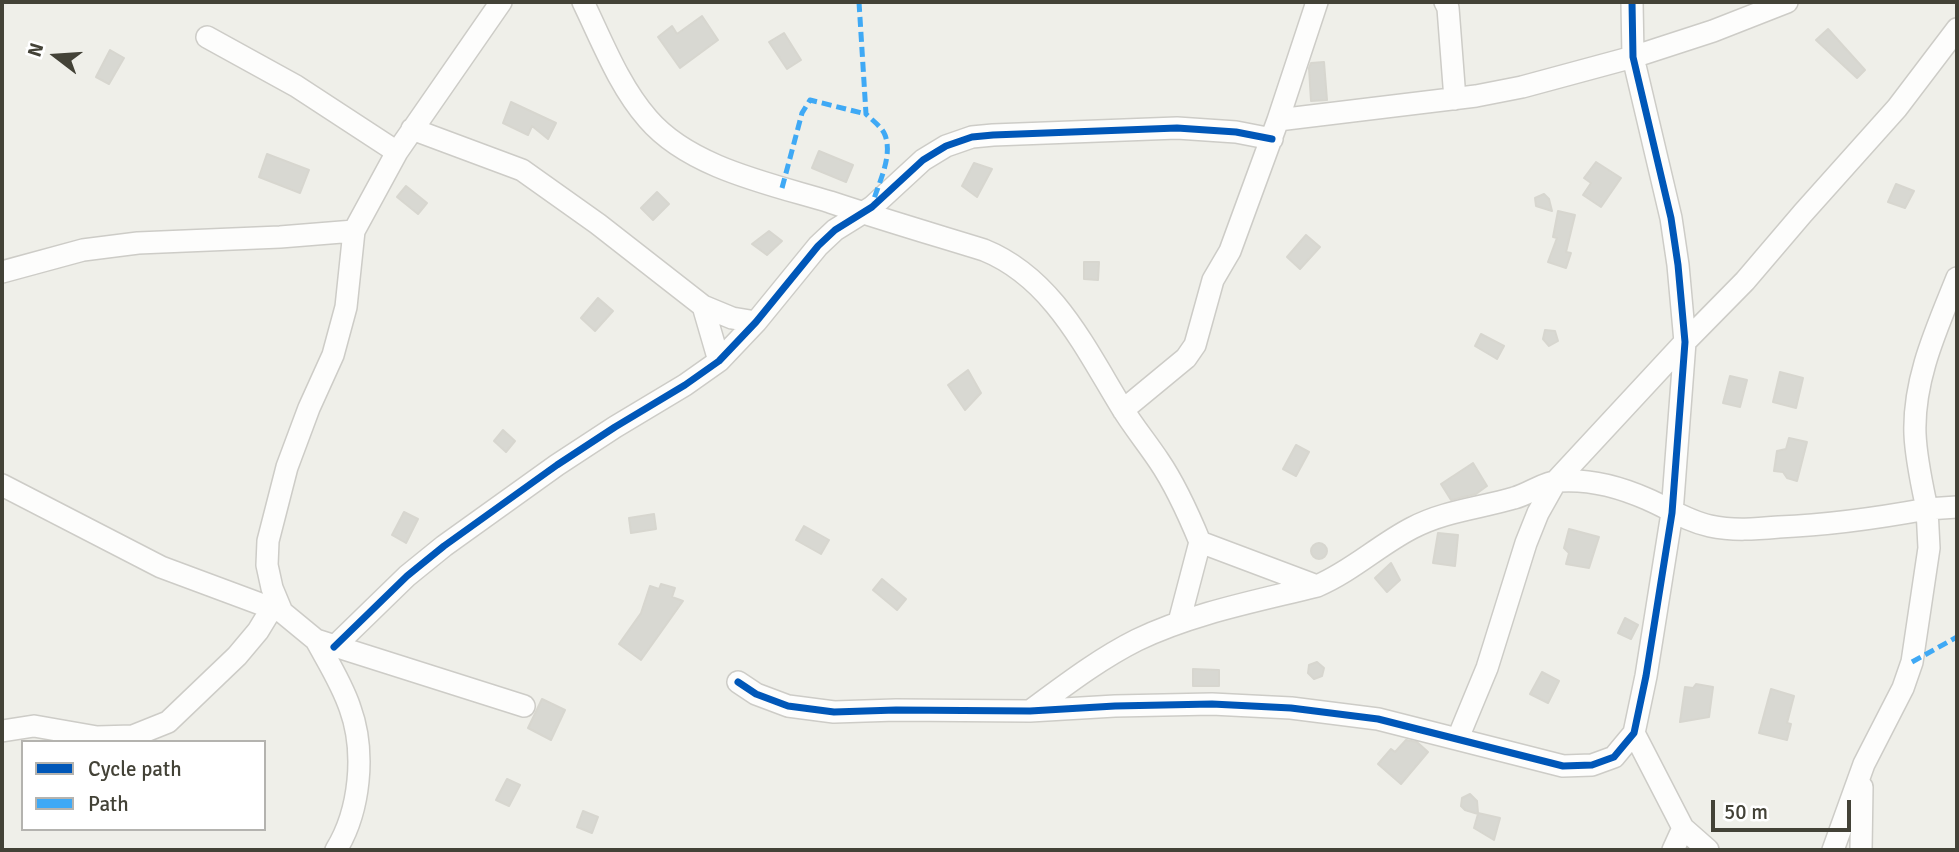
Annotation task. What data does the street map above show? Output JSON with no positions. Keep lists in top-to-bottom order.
{
  "legend": ["Cycle path", "Path"],
  "scale_bar": "50 m",
  "north": "left"
}
